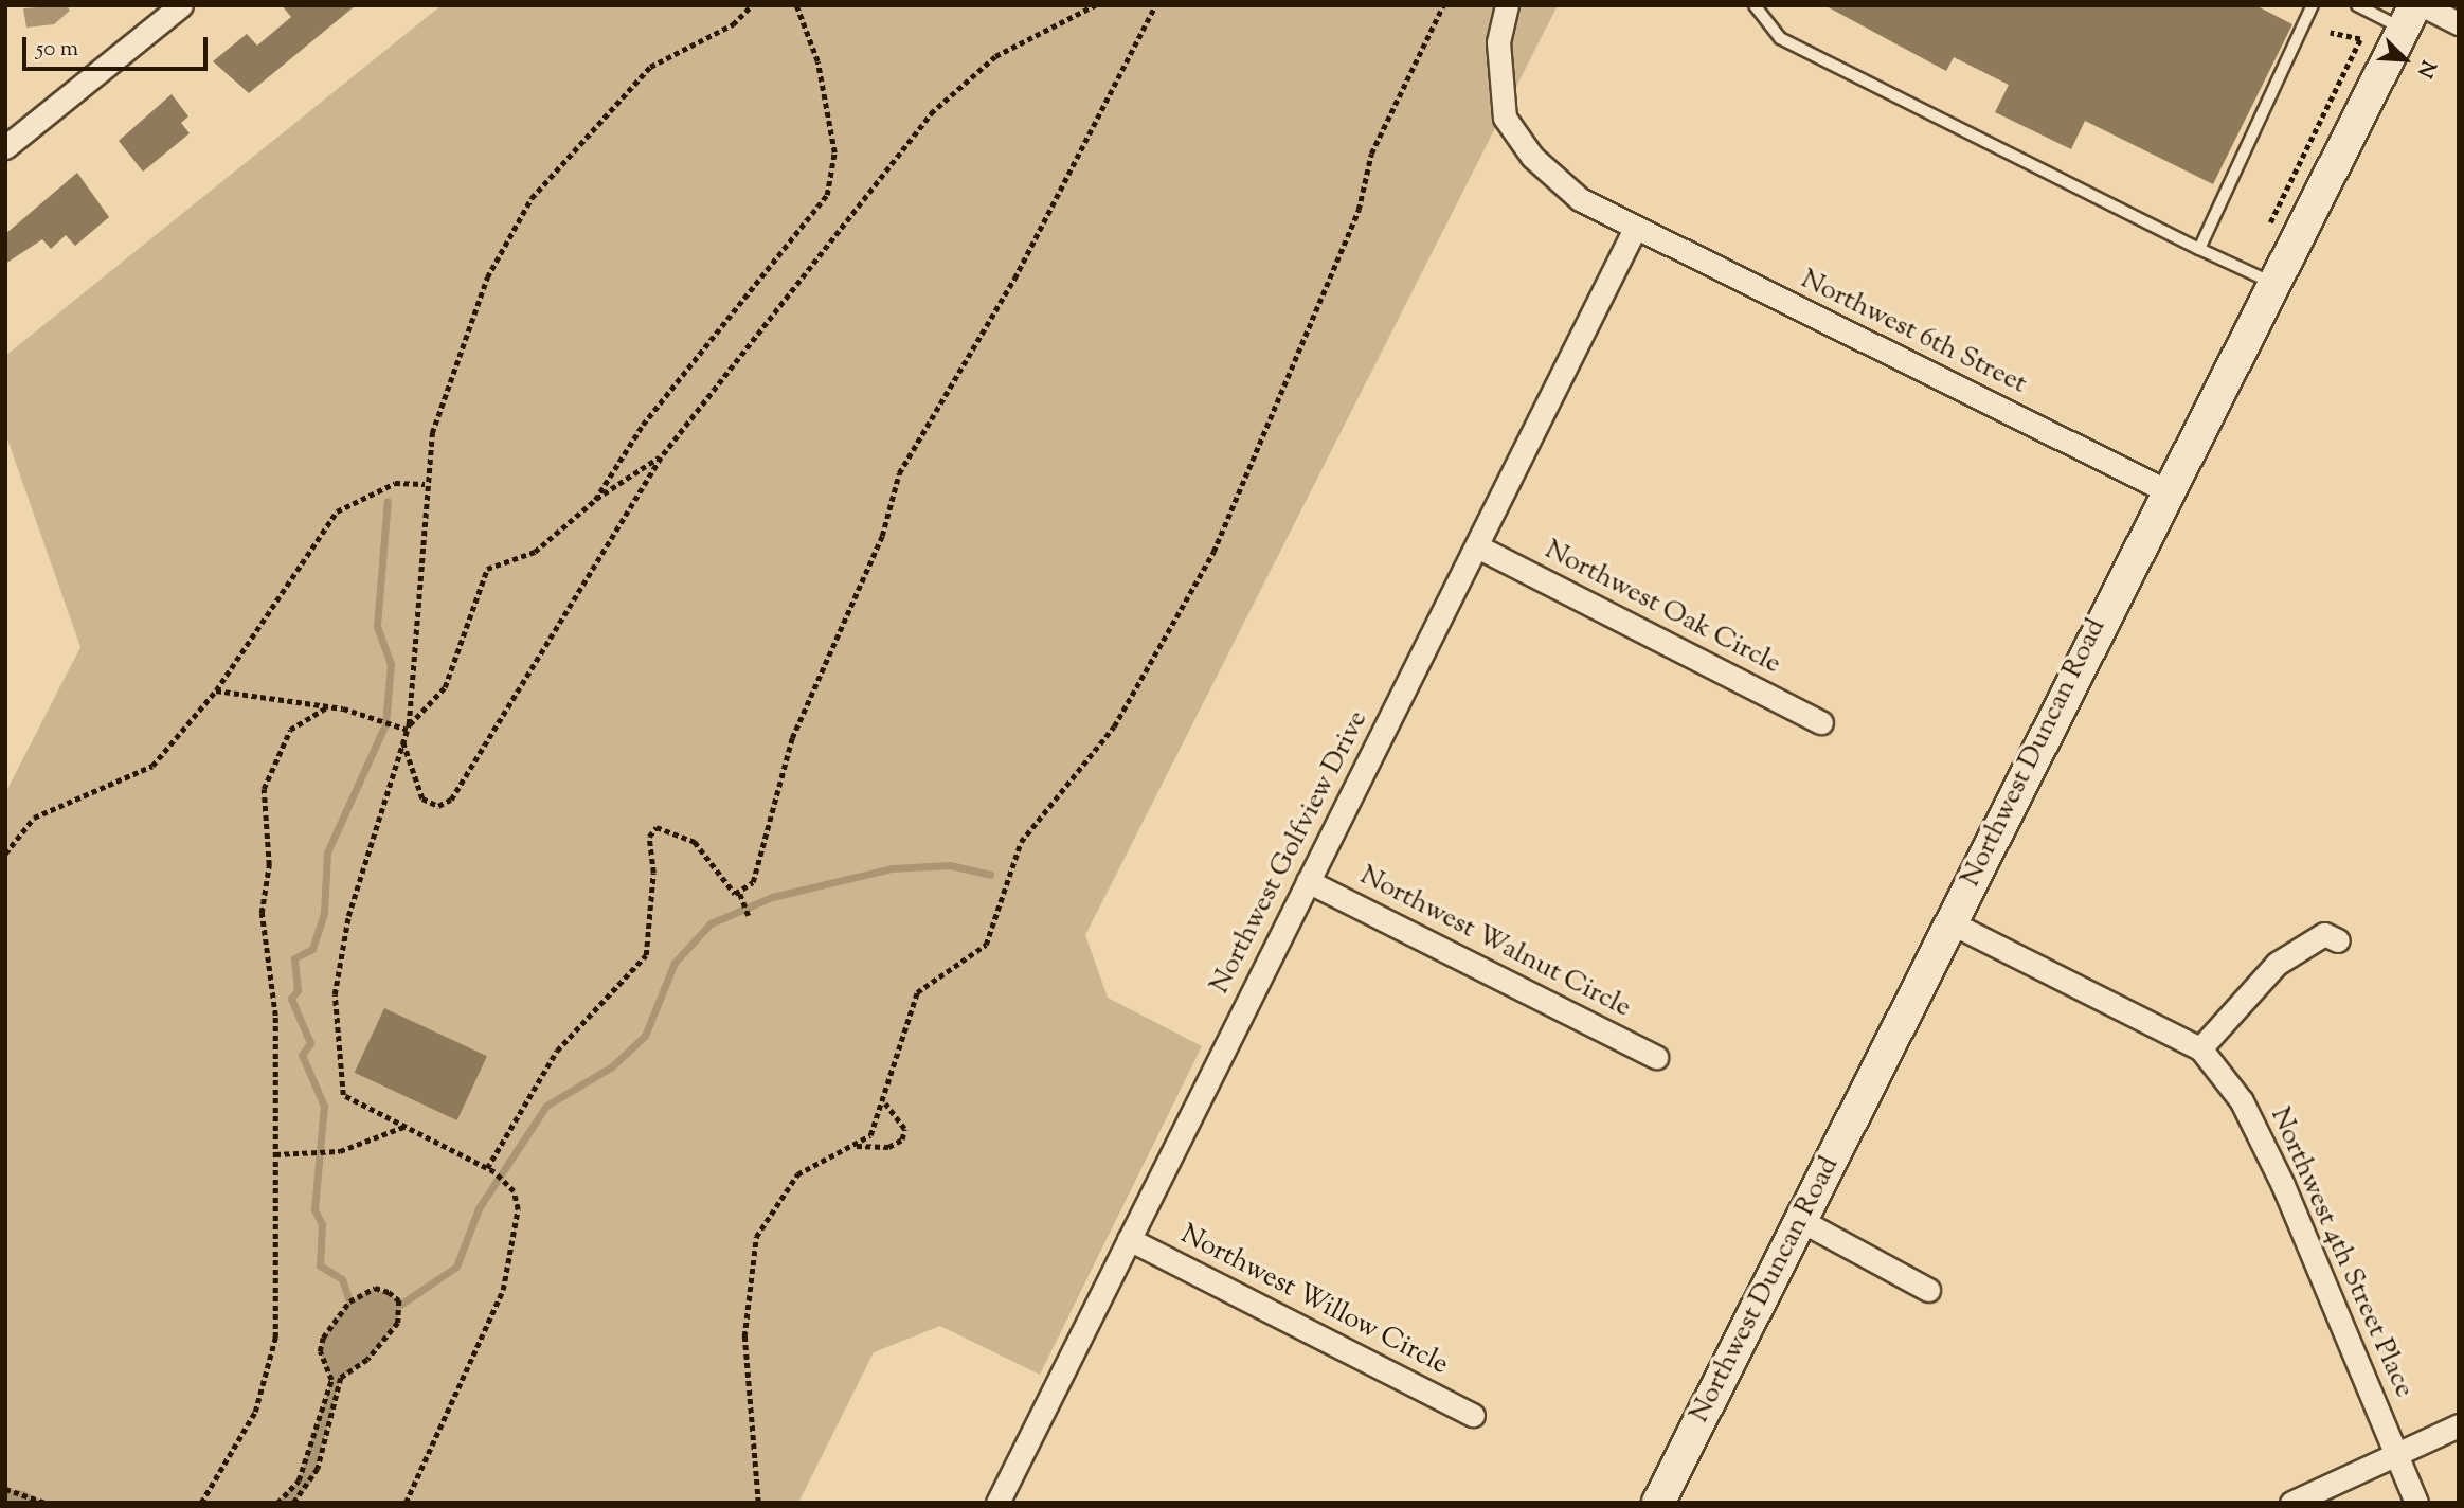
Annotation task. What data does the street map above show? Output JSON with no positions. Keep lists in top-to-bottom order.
{
  "streets": {
    "street": [
      "Northwest 6th Street",
      "Northwest Oak Circle",
      "Northwest Duncan Road",
      "Northwest Golfview Drive",
      "Northwest Walnut Circle",
      "Northwest 4th Street Place",
      "Northwest Willow Circle"
    ]
  },
  "crossings": [
    ["Northwest 6th Street", "Northwest Duncan Road"],
    ["Northwest 6th Street", "Northwest Golfview Drive"],
    ["Northwest Oak Circle", "Northwest Golfview Drive"],
    ["Northwest Duncan Road", "Northwest 4th Street Place"],
    ["Northwest Golfview Drive", "Northwest Walnut Circle"],
    ["Northwest Golfview Drive", "Northwest Willow Circle"]
  ],
  "scale_bar": "50 m",
  "north": "bottom right"
}
